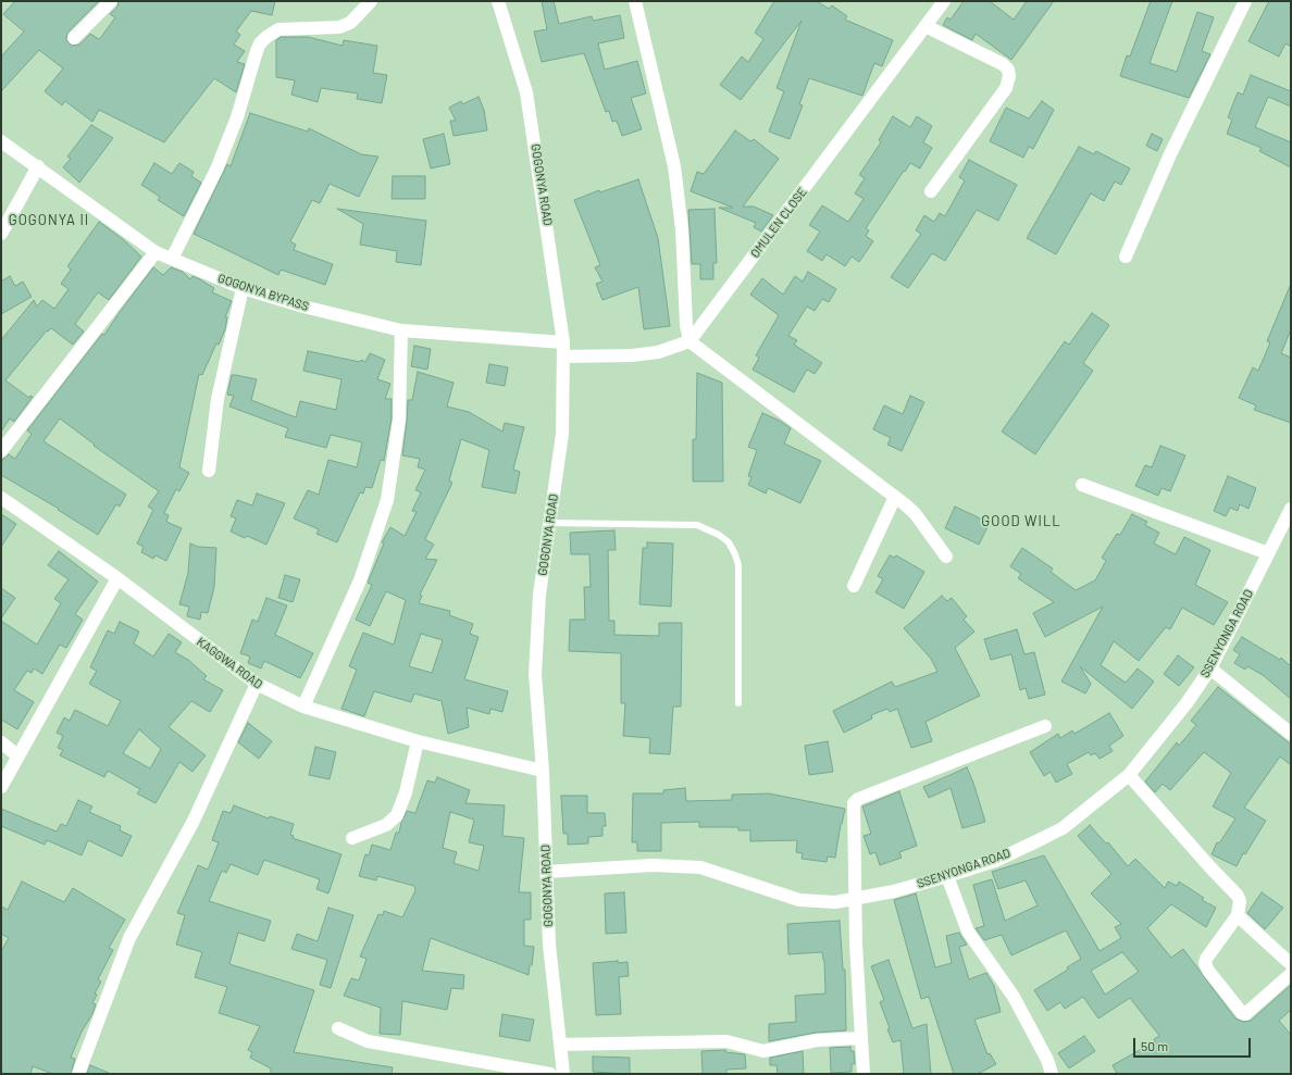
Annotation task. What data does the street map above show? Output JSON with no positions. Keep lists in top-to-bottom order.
{
  "streets": {
    "street": [
      "GOGONYA ROAD",
      "OMULEN CLOSE",
      "GOGONYA BYPASS",
      "SSENYONGA ROAD",
      "KAGGWA ROAD"
    ]
  },
  "crossings": [
    ["GOGONYA ROAD", "GOGONYA BYPASS"],
    ["GOGONYA ROAD", "SSENYONGA ROAD"],
    ["GOGONYA ROAD", "KAGGWA ROAD"]
  ],
  "districts": ["GOGONYA II", "GOOD WILL"],
  "scale_bar": "50 m"
}
